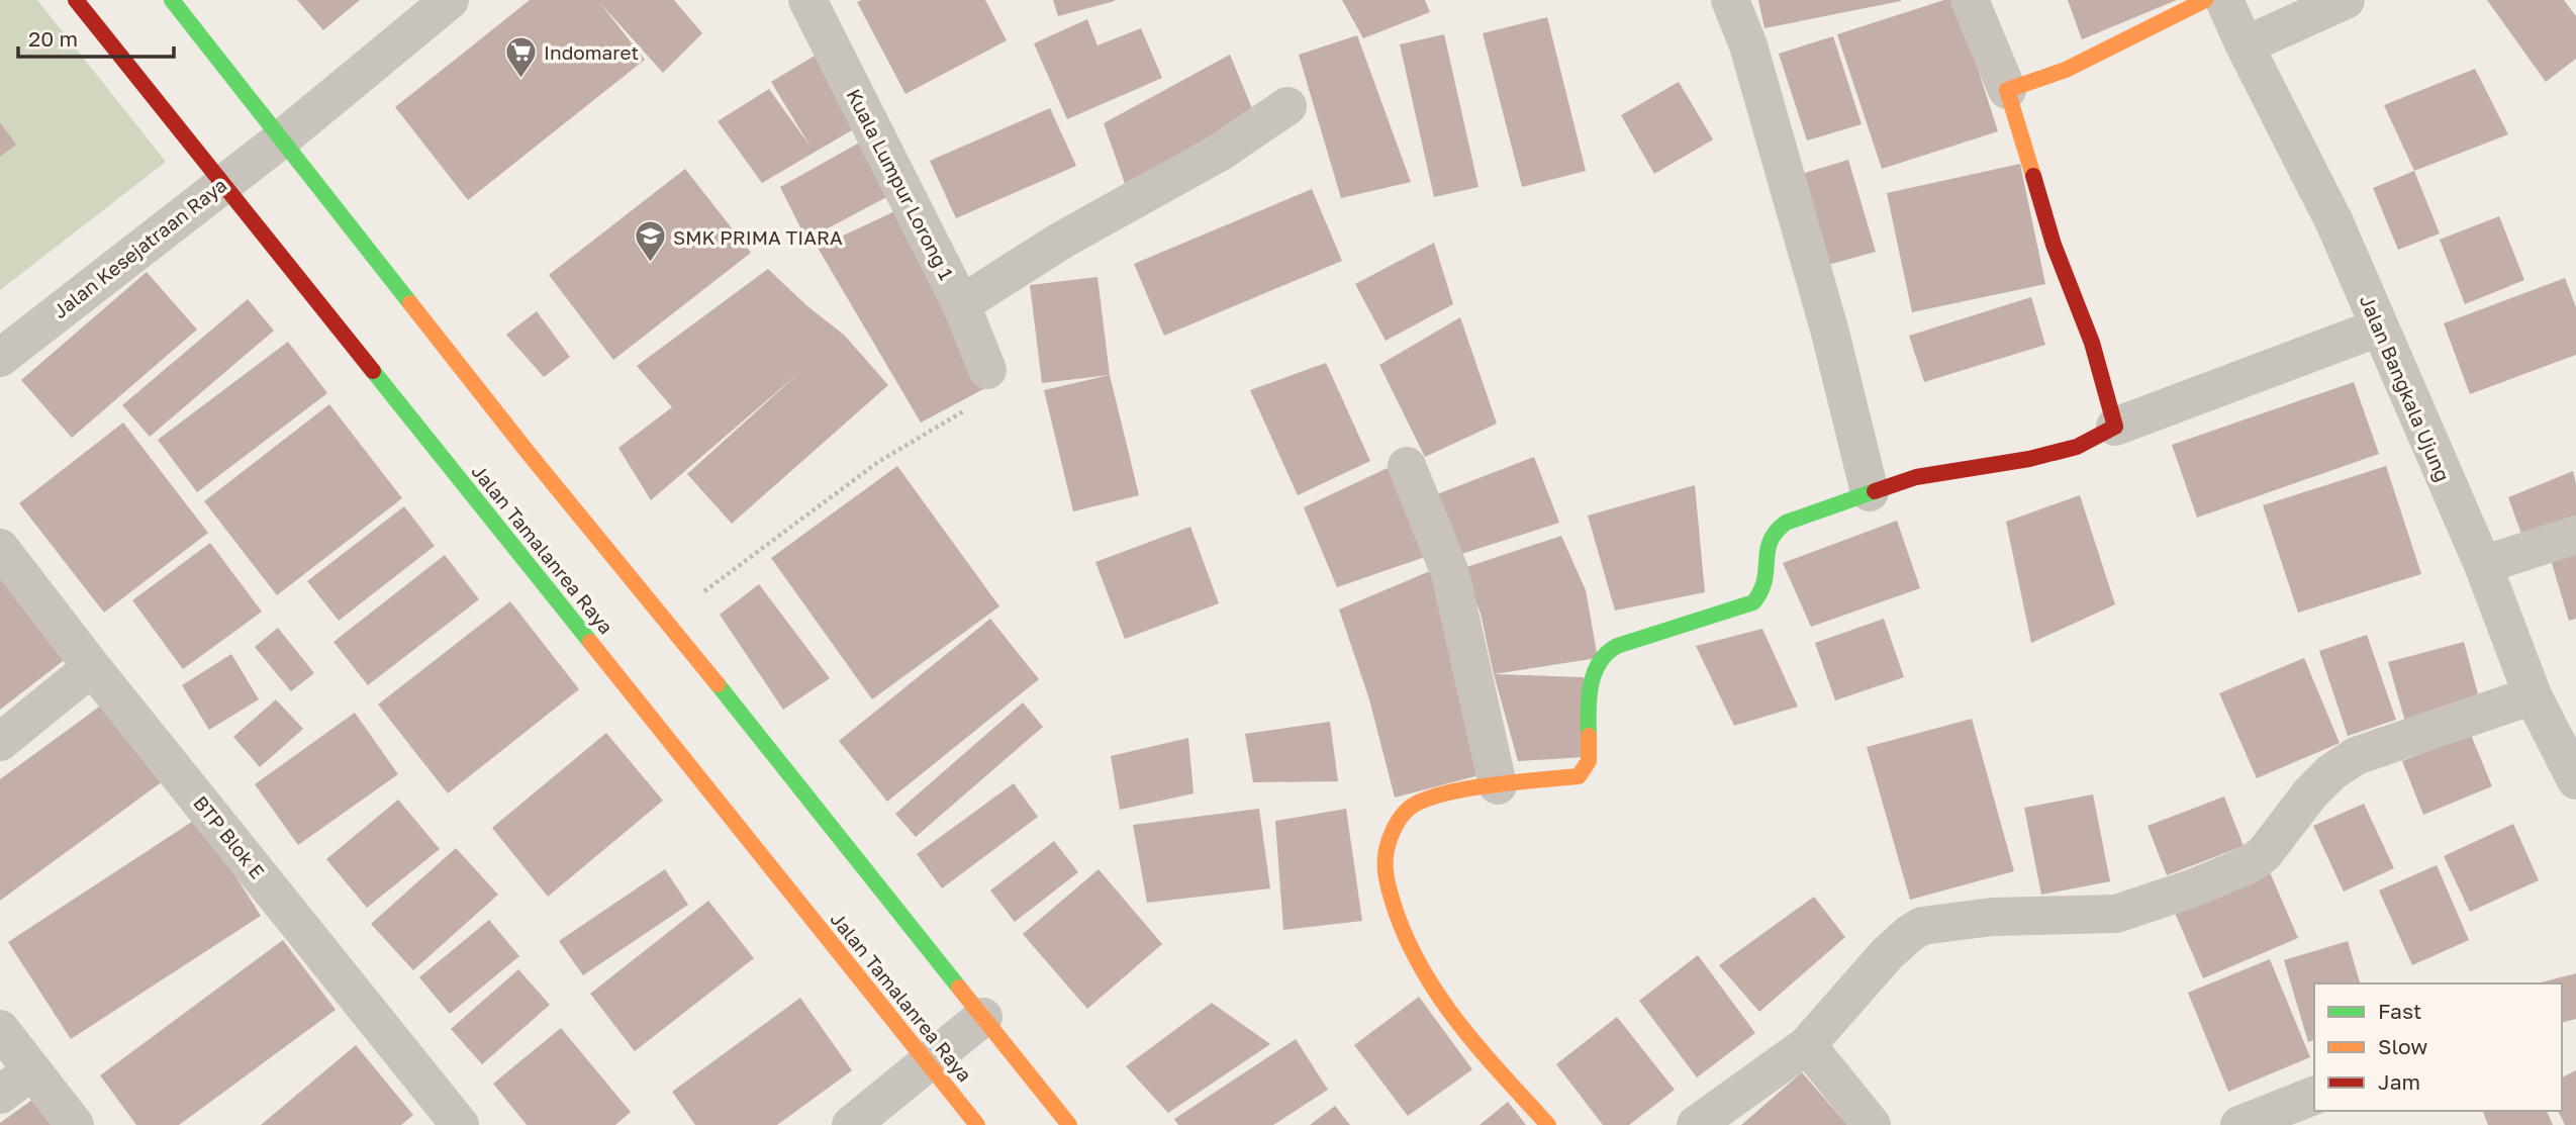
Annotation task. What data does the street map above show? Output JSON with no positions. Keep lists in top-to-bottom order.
{
  "streets": {
    "main road": ["Jalan Tamalanrea Raya"],
    "street": [
      "Kuala Lumpur Lorong 1",
      "Jalan Kesejatraan Raya",
      "Jalan Bangkala Ujung",
      "BTP Blok E"
    ]
  },
  "crossings": [
    ["Jalan Kesejatraan Raya", "Jalan Tamalanrea Raya"]
  ],
  "places": {
    "supermarket": ["Indomaret"],
    "school or university": ["SMK PRIMA TIARA"]
  },
  "legend": ["Fast", "Slow", "Jam"],
  "scale_bar": "20 m"
}
